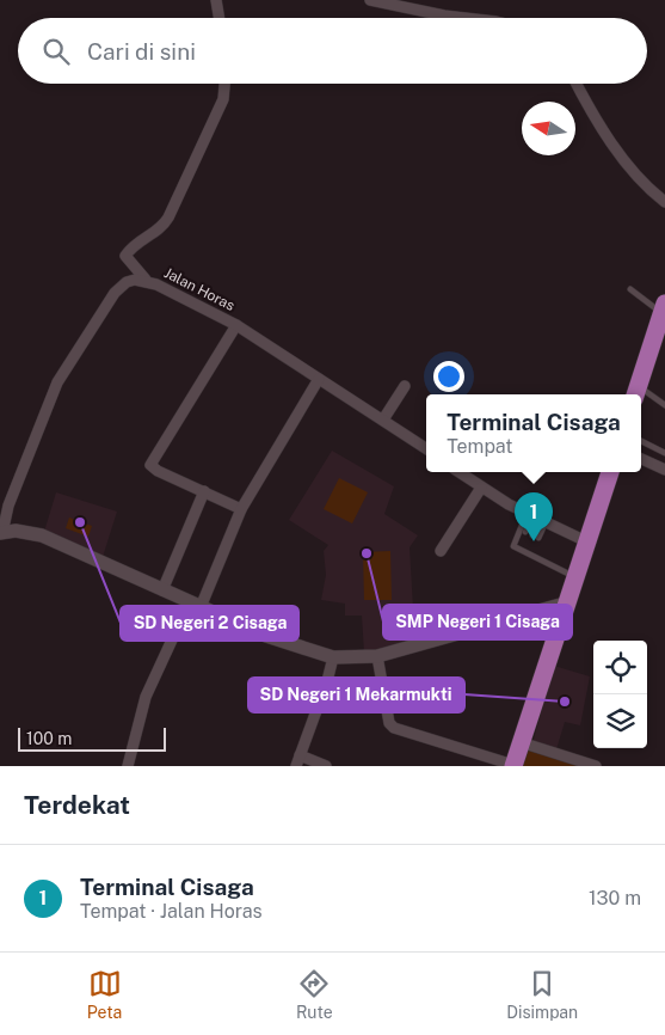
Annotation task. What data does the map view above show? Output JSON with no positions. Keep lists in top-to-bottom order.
{
  "streets": {
    "street": ["Jalan Horas"]
  },
  "places": ["SD Negeri 2 Cisaga", "SMP Negeri 1 Cisaga", "SD Negeri 1 Mekarmukti"],
  "scale_bar": "100 m",
  "north": "left",
  "page": {
    "search": "Cari di sini",
    "popup": ["Terminal Cisaga", "Tempat"],
    "pins": "1",
    "scale": "100 m",
    "heading": "Terdekat",
    "list": [
      {
        "mark": "1",
        "name": "Terminal Cisaga",
        "note": "Tempat · Jalan Horas",
        "value": "130 m"
      }
    ],
    "nav": ["Peta", "Rute", "Disimpan"]
  }
}
